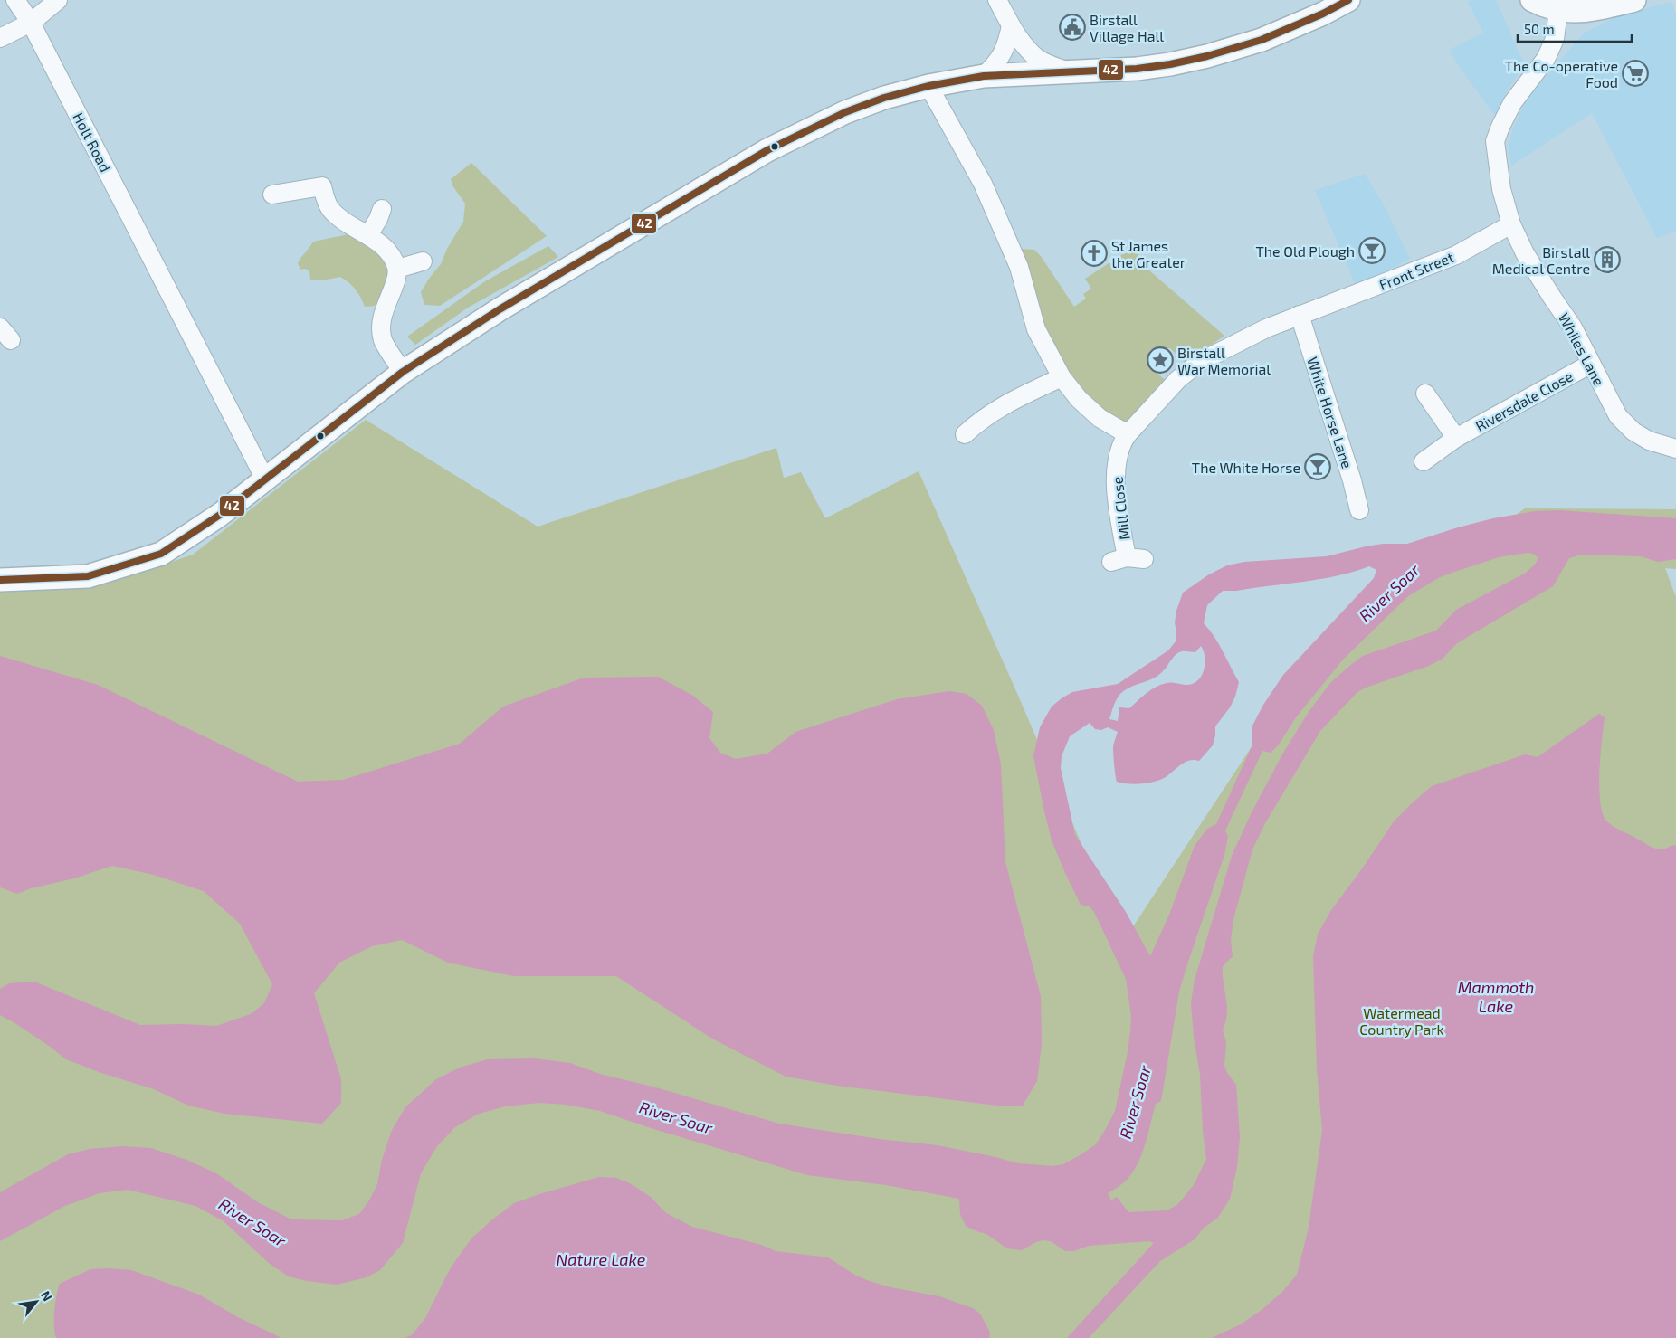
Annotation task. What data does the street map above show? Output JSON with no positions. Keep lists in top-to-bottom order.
{
  "streets": {
    "street": [
      "Holt Road",
      "Front Street",
      "Whiles Lane",
      "Riversdale Close",
      "White Horse Lane",
      "Mill Close"
    ]
  },
  "crossings": [
    ["Front Street", "Whiles Lane"],
    ["Front Street", "White Horse Lane"],
    ["Front Street", "Mill Close"],
    ["Whiles Lane", "Riversdale Close"]
  ],
  "water": ["River Soar", "Mammoth Lake", "Nature Lake"],
  "parks": ["Watermead Country Park"],
  "places": {
    "public building": ["Birstall Village Hall"],
    "supermarket": ["The Co-operative Food"],
    "bar": ["The Old Plough", "The White Horse"],
    "church": ["St James the Greater"],
    "building": ["Birstall Medical Centre"],
    "place": ["Birstall War Memorial"]
  },
  "lines": ["transit line 42"],
  "scale_bar": "50 m",
  "north": "top right"
}
